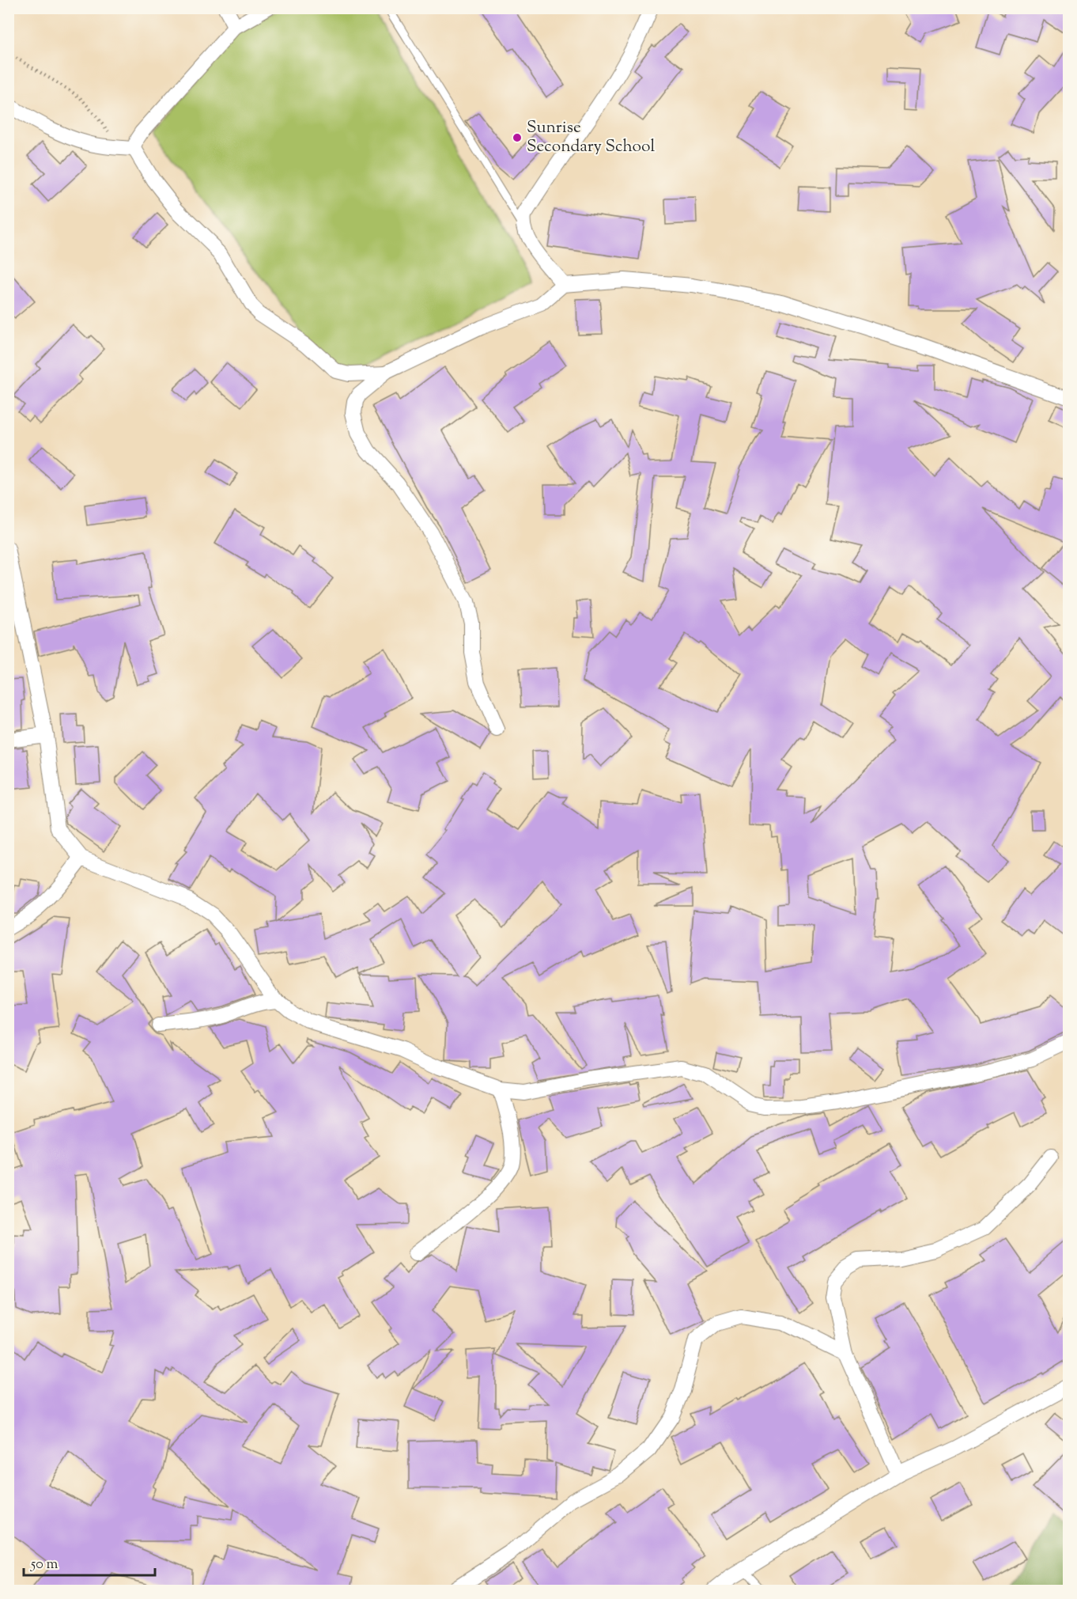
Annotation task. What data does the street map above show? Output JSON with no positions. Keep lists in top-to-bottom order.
{
  "places": ["Sunrise Secondary School"],
  "scale_bar": "50 m"
}
